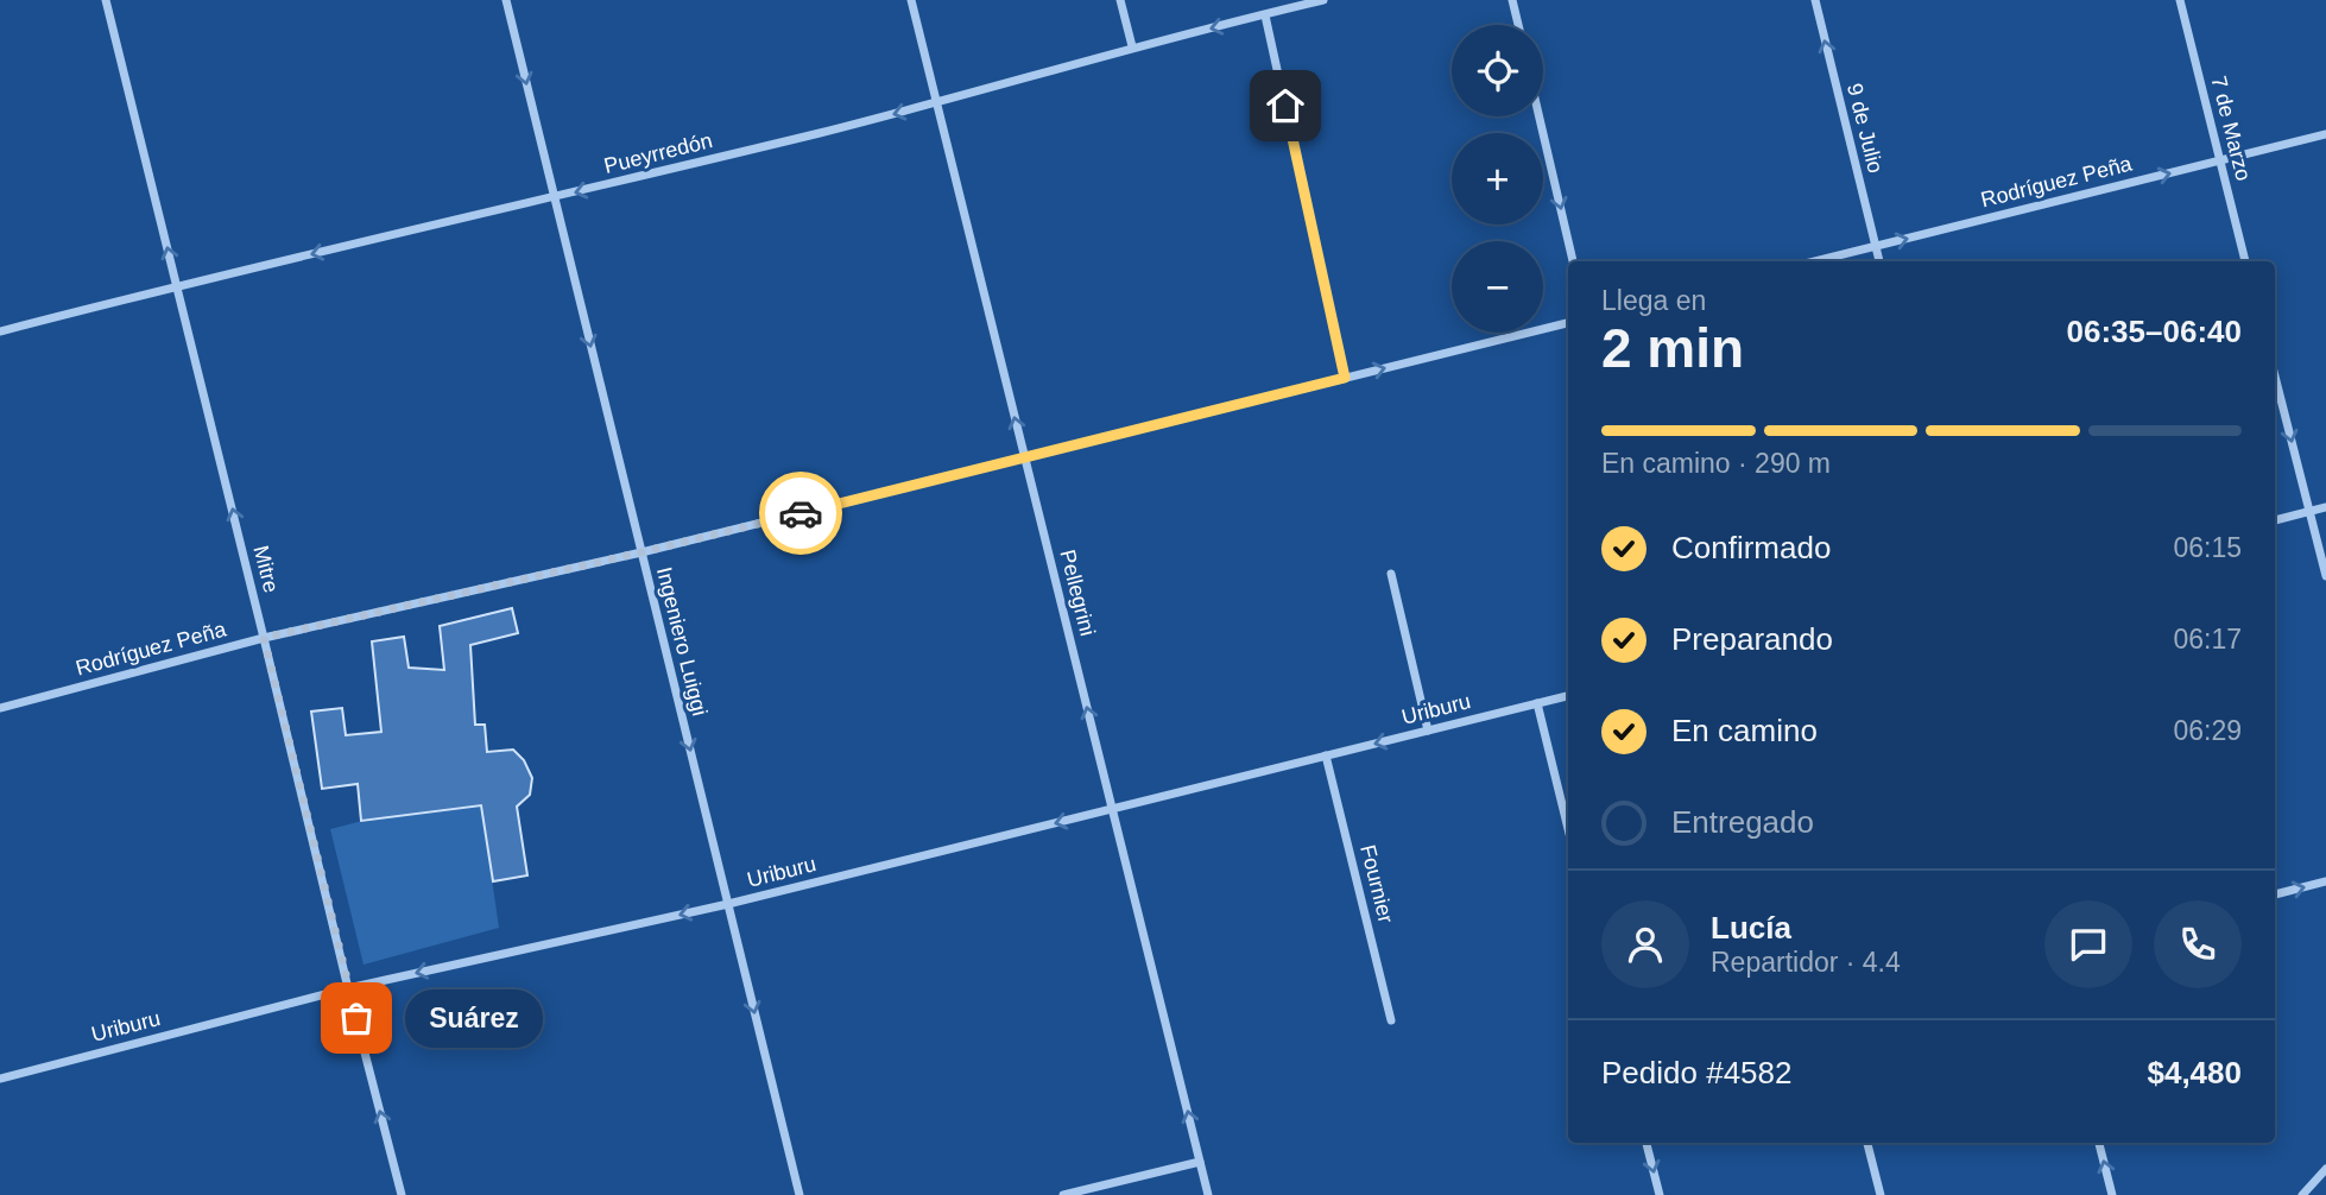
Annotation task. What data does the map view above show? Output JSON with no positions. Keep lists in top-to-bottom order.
{
  "streets": {
    "street": [
      "9 de Julio",
      "7 de Marzo",
      "Pueyrredón",
      "Rodríguez Peña",
      "Mitre",
      "Pellegrini",
      "Ingeniero Luiggi",
      "Uriburu",
      "Fournier"
    ]
  },
  "crossings": [
    ["9 de Julio", "Rodríguez Peña"],
    ["7 de Marzo", "Rodríguez Peña"],
    ["Pueyrredón", "Mitre"],
    ["Pueyrredón", "Pellegrini"],
    ["Pueyrredón", "Ingeniero Luiggi"],
    ["Rodríguez Peña", "Mitre"],
    ["Rodríguez Peña", "Pellegrini"],
    ["Rodríguez Peña", "Ingeniero Luiggi"],
    ["Mitre", "Uriburu"],
    ["Pellegrini", "Uriburu"],
    ["Ingeniero Luiggi", "Uriburu"],
    ["Uriburu", "Fournier"]
  ],
  "one_way": [
    "9 de Julio",
    "Pueyrredón",
    "Mitre",
    "Pellegrini",
    "Ingeniero Luiggi",
    "Uriburu"
  ],
  "places": ["Suárez"],
  "page": {
    "map_buttons": ["+", "−"],
    "heading": ["2 min", "Llega en", "06:35–06:40"],
    "panel": [
      "Lucía",
      "Repartidor · 4.4",
      "Pedido #4582",
      "$4,480"
    ],
    "bar": "En camino · 290 m",
    "list": [
      ["Confirmado", "06:15"],
      ["Preparando", "06:17"],
      ["En camino", "06:29"],
      "Entregado"
    ],
    "bubble": "Suárez"
  }
}
